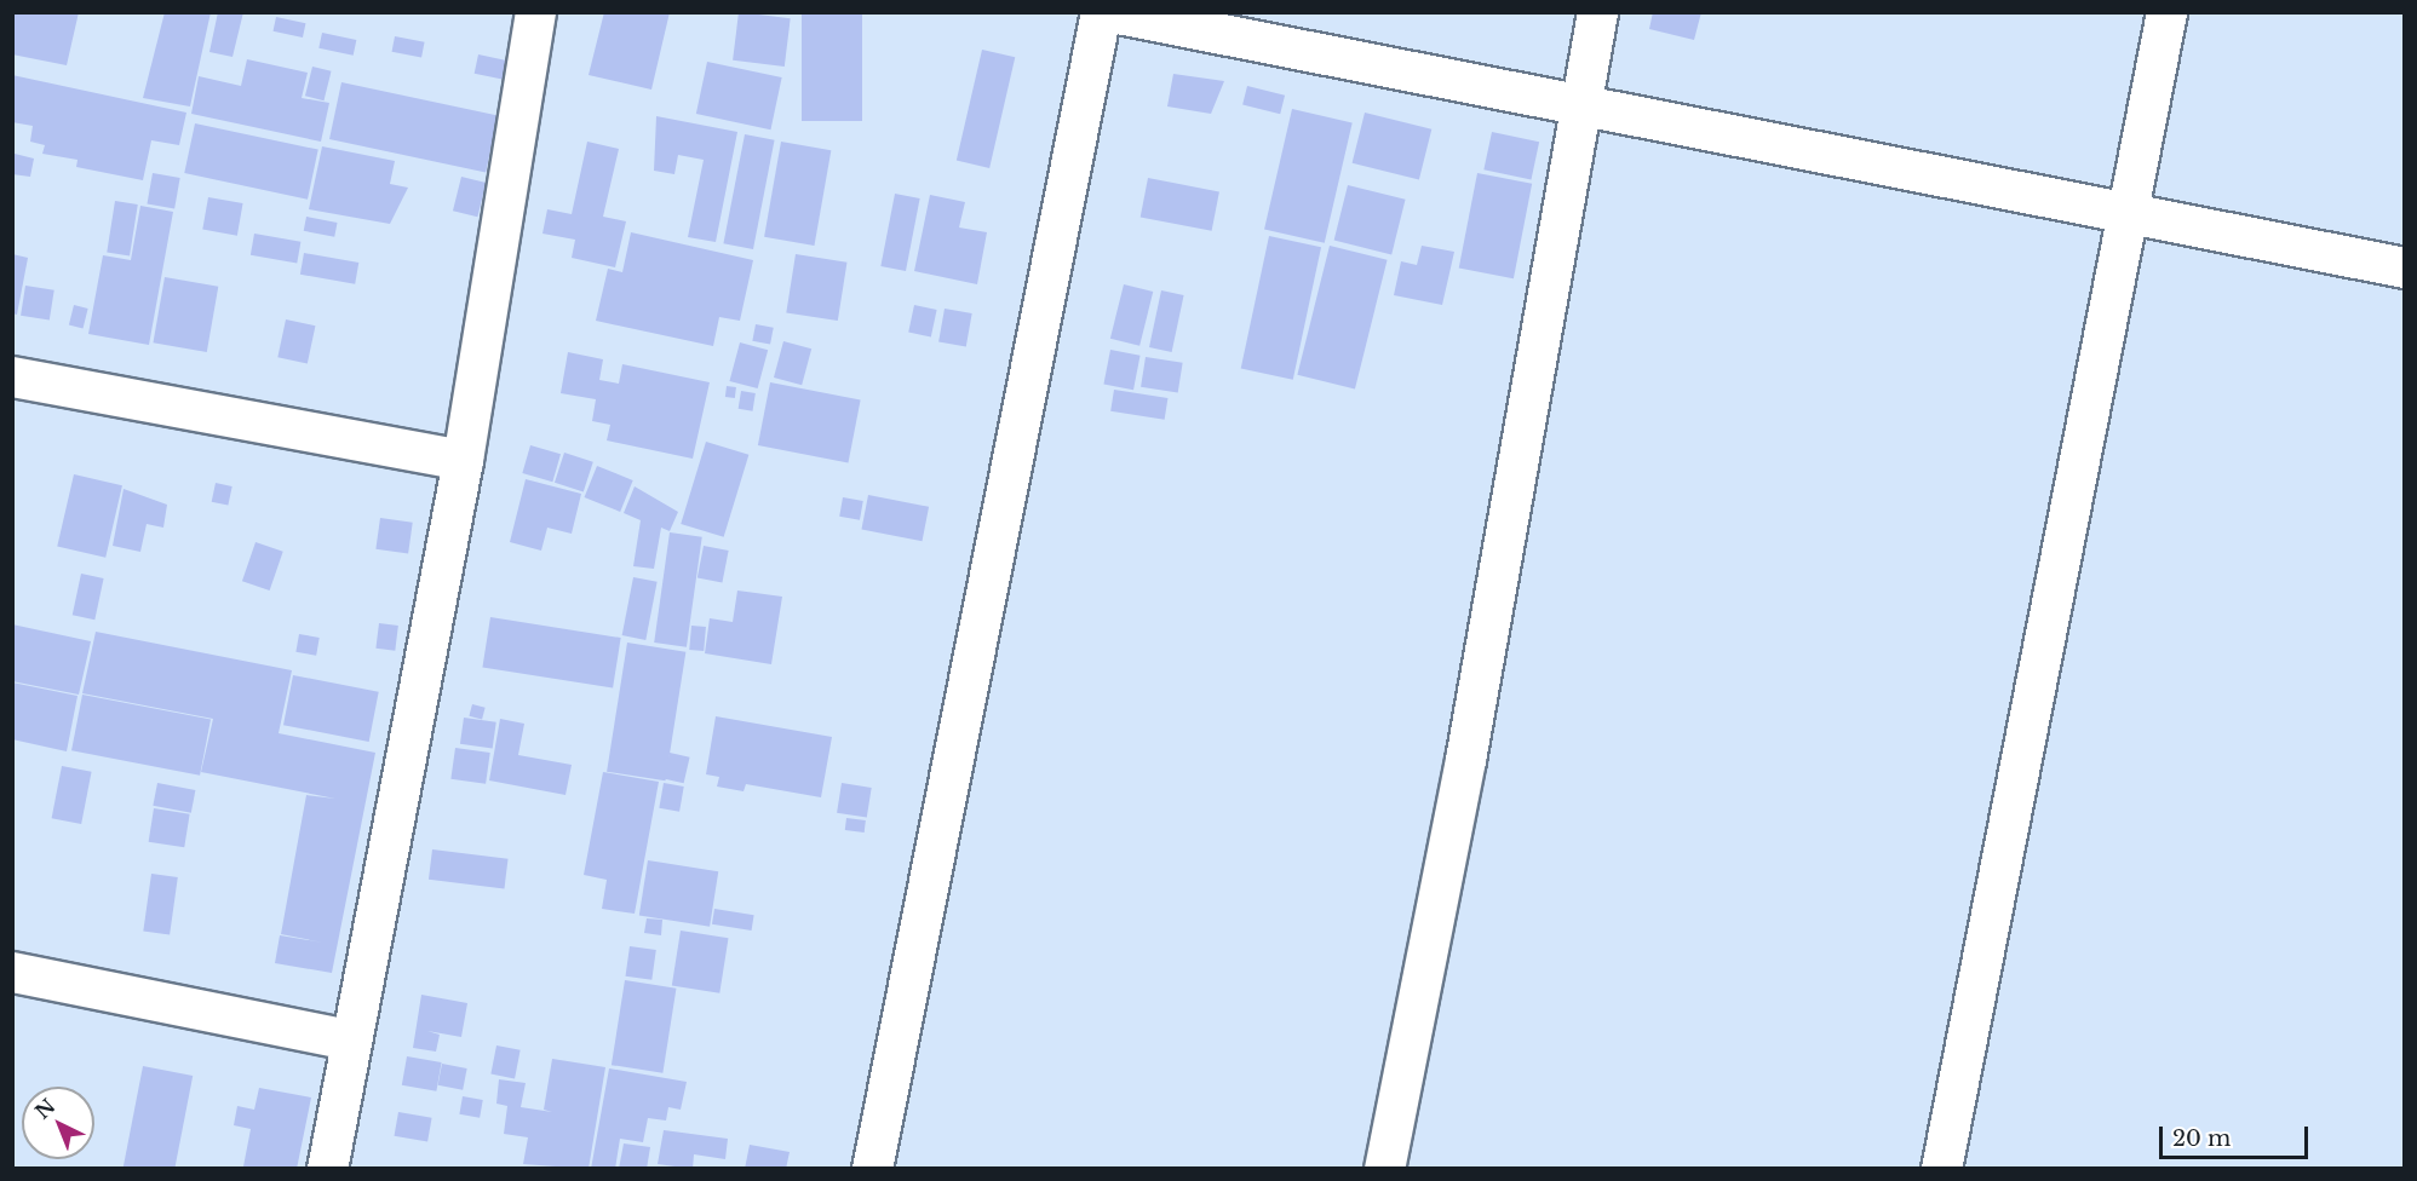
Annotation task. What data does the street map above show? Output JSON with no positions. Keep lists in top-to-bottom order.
{
  "scale_bar": "20 m",
  "north": "top left"
}
